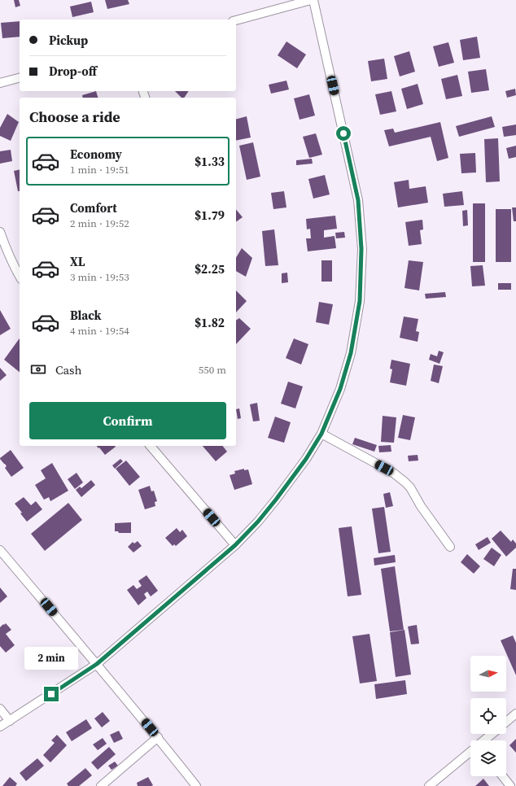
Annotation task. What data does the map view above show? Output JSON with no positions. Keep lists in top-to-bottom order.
{
  "north": "right",
  "page": {
    "banner": ["Pickup", "Drop-off"],
    "heading": "Choose a ride",
    "list": [
      {
        "name": "Economy",
        "note": "1 min · 19:51",
        "value": "$1.33"
      },
      {
        "name": "Comfort",
        "note": "2 min · 19:52",
        "value": "$1.79"
      },
      {
        "name": "XL",
        "note": "3 min · 19:53",
        "value": "$2.25"
      },
      {
        "name": "Black",
        "note": "4 min · 19:54",
        "value": "$1.82"
      }
    ],
    "pay": ["Cash", "550 m"],
    "buttons": "Confirm",
    "bubble": "2 min"
  }
}
